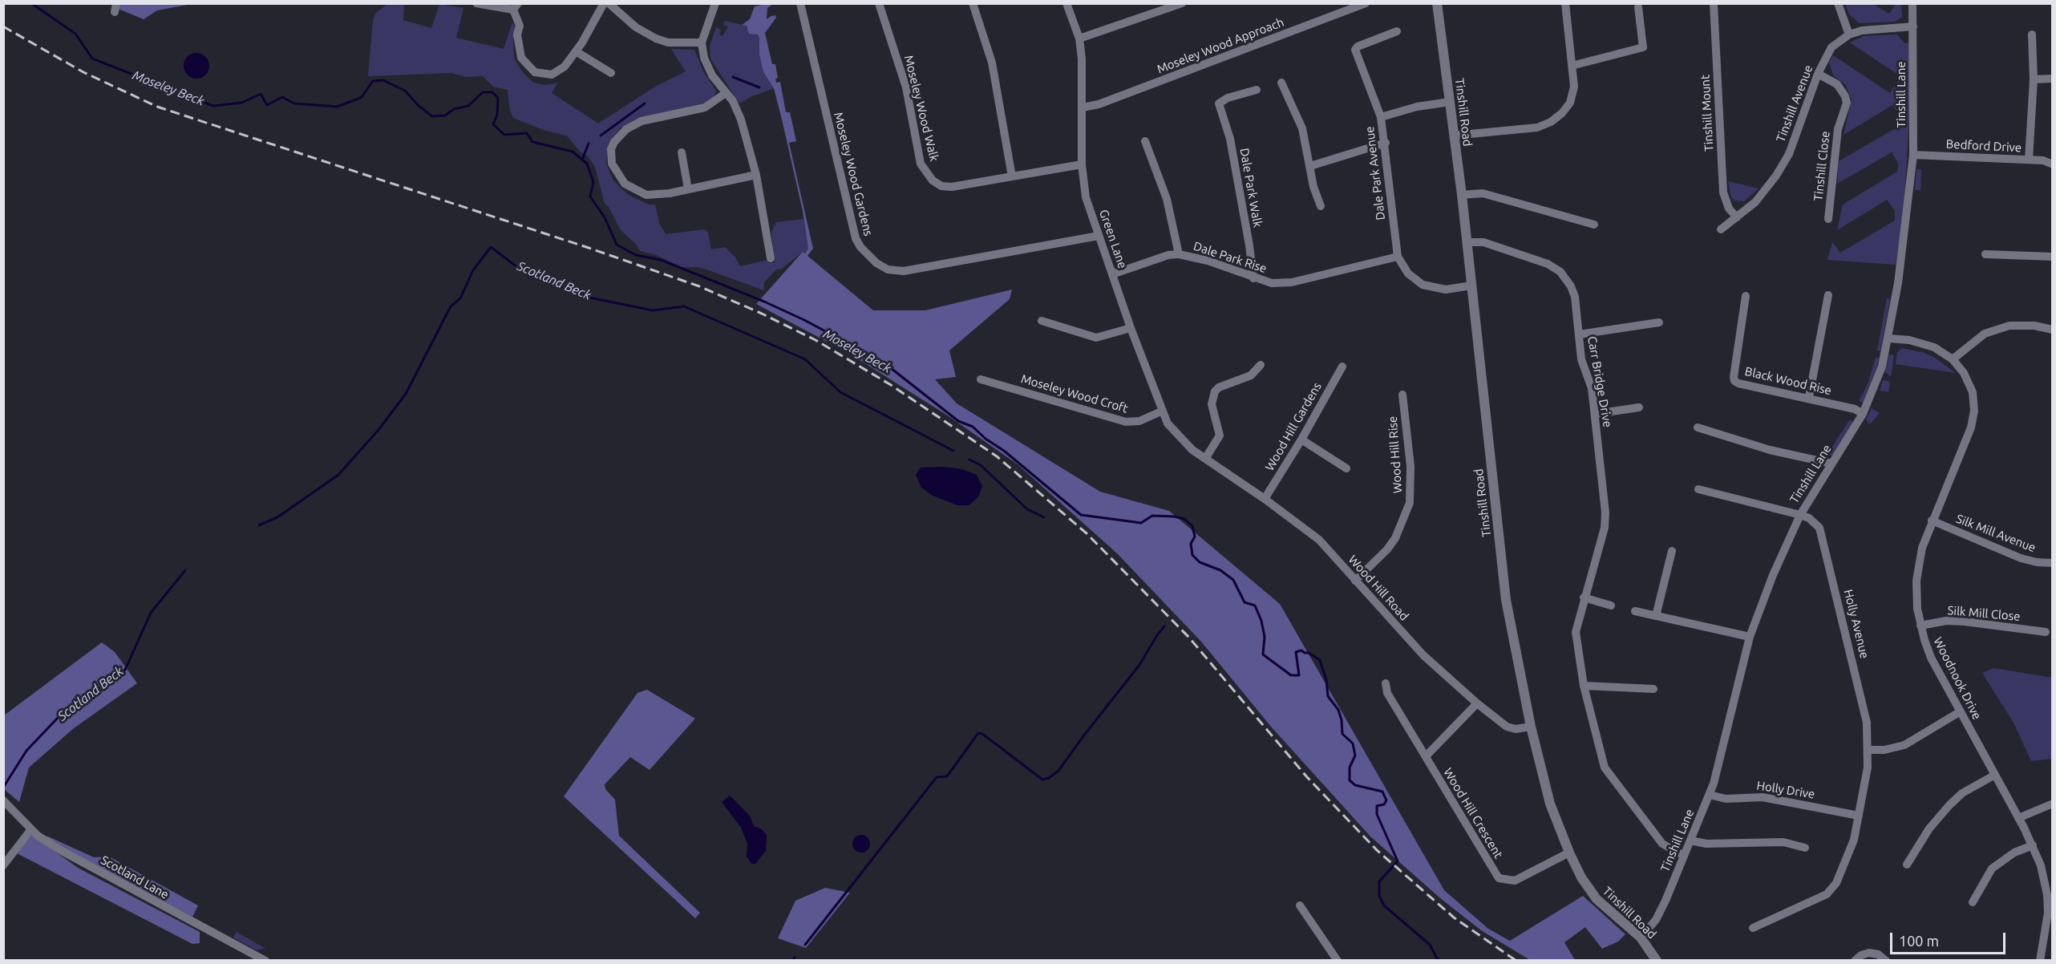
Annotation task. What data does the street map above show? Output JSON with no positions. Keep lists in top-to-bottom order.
{
  "streets": {
    "street": [
      "Moseley Wood Approach",
      "Tinshill Lane",
      "Tinshill Avenue",
      "Moseley Wood Walk",
      "Tinshill Road",
      "Tinshill Mount",
      "Bedford Drive",
      "Tinshill Close",
      "Dale Park Avenue",
      "Moseley Wood Gardens",
      "Dale Park Walk",
      "Green Lane",
      "Dale Park Rise",
      "Black Wood Rise",
      "Carr Bridge Drive",
      "Moseley Wood Croft",
      "Wood Hill Gardens",
      "Wood Hill Rise",
      "Silk Mill Avenue",
      "Wood Hill Road",
      "Silk Mill Close",
      "Holly Avenue",
      "Woodnook Drive",
      "Holly Drive",
      "Wood Hill Crescent",
      "Scotland Lane"
    ]
  },
  "crossings": [
    ["Moseley Wood Approach", "Green Lane"],
    ["Tinshill Lane", "Tinshill Avenue"],
    ["Tinshill Lane", "Tinshill Road"],
    ["Tinshill Lane", "Bedford Drive"],
    ["Tinshill Lane", "Black Wood Rise"],
    ["Tinshill Lane", "Carr Bridge Drive"],
    ["Tinshill Lane", "Holly Avenue"],
    ["Tinshill Lane", "Woodnook Drive"],
    ["Tinshill Lane", "Holly Drive"],
    ["Tinshill Avenue", "Tinshill Mount"],
    ["Tinshill Avenue", "Tinshill Close"],
    ["Moseley Wood Walk", "Green Lane"],
    ["Tinshill Road", "Carr Bridge Drive"],
    ["Tinshill Road", "Wood Hill Road"],
    ["Tinshill Road", "Wood Hill Crescent"],
    ["Dale Park Avenue", "Dale Park Rise"],
    ["Moseley Wood Gardens", "Green Lane"],
    ["Dale Park Walk", "Dale Park Rise"],
    ["Green Lane", "Dale Park Rise"],
    ["Green Lane", "Moseley Wood Croft"],
    ["Green Lane", "Wood Hill Road"],
    ["Wood Hill Gardens", "Wood Hill Road"],
    ["Wood Hill Rise", "Wood Hill Road"],
    ["Silk Mill Avenue", "Woodnook Drive"],
    ["Silk Mill Close", "Woodnook Drive"],
    ["Holly Avenue", "Holly Drive"]
  ],
  "water": ["Moseley Beck", "Scotland Beck"],
  "scale_bar": "100 m"
}
